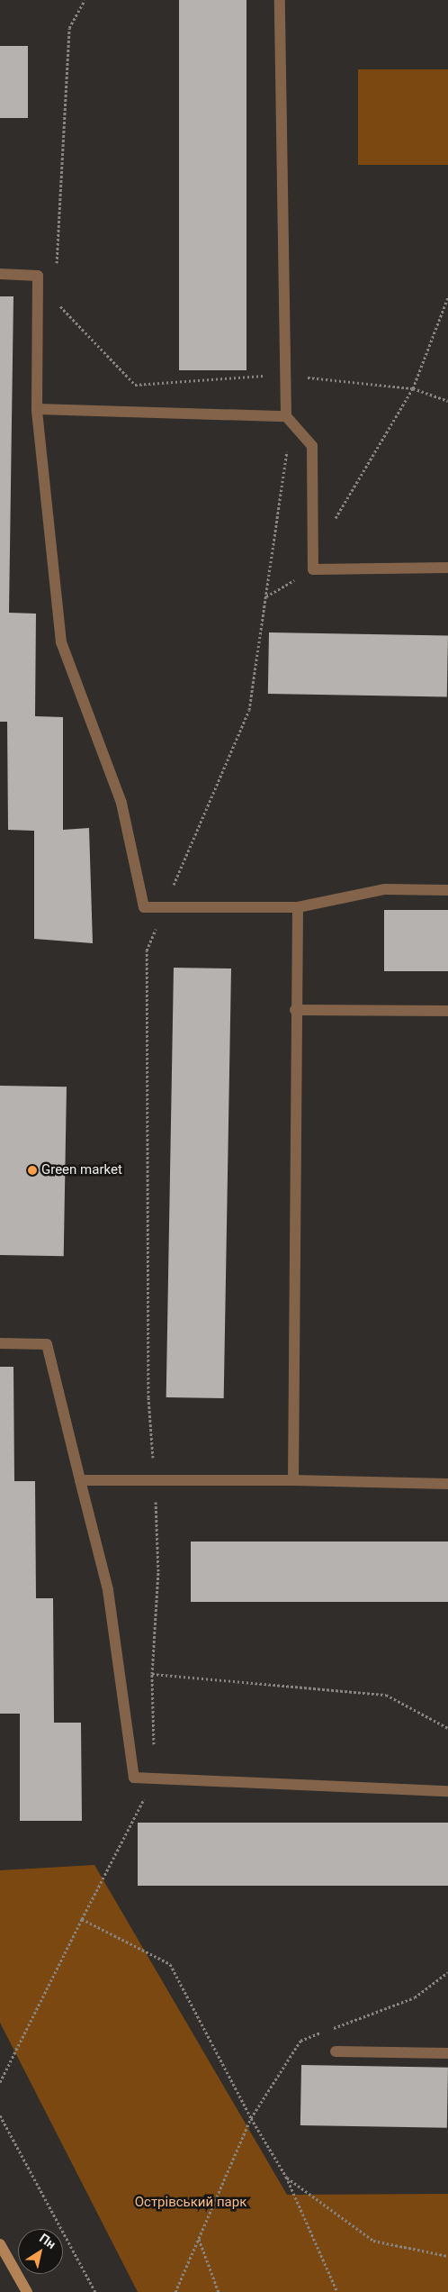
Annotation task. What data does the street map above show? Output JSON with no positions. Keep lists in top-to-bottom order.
{
  "parks": ["Острівський парк"],
  "places": ["Green market"],
  "north": "top right"
}
